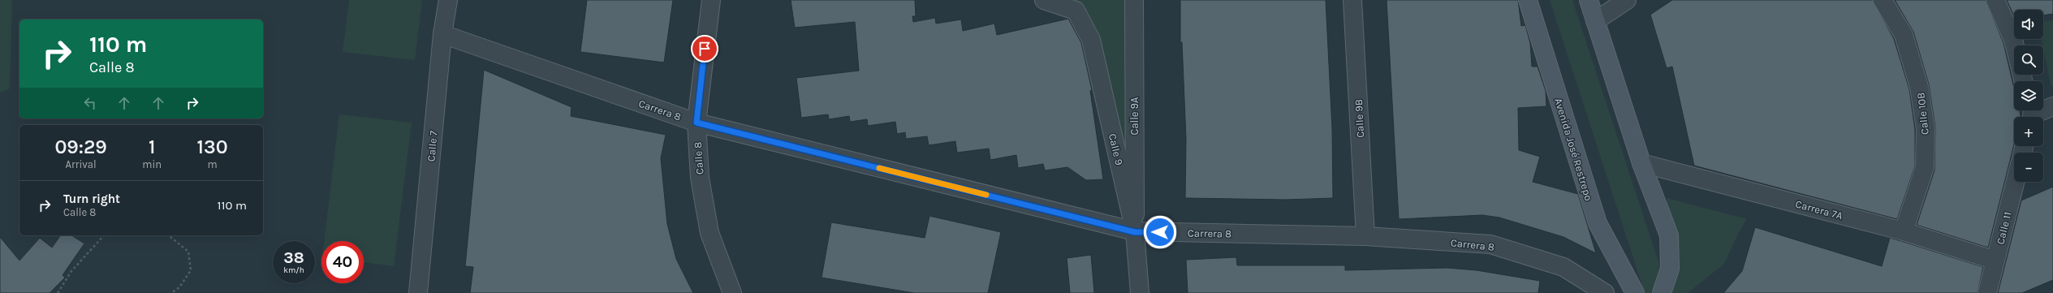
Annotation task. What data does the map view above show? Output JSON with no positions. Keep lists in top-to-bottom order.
{
  "streets": {
    "main road": ["Avenida José Restrepo"],
    "street": [
      "Carrera 8",
      "Calle 10B",
      "Calle 9A",
      "Calle 9B",
      "Calle 7",
      "Calle 9",
      "Calle 8",
      "Carrera 7A",
      "Calle 11"
    ]
  },
  "crossings": [
    ["Carrera 8", "Calle 9A"],
    ["Carrera 8", "Calle 9B"],
    ["Carrera 8", "Calle 7"],
    ["Carrera 8", "Calle 9"],
    ["Carrera 8", "Calle 8"],
    ["Calle 10B", "Carrera 7A"],
    ["Calle 9A", "Calle 9"],
    ["Carrera 7A", "Calle 11"]
  ],
  "page": {
    "map_buttons": ["+", "−"],
    "turn": ["110 m", "Calle 8"],
    "eta": [
      "09:29",
      "Arrival",
      "1",
      "min",
      "130",
      "m"
    ],
    "list": [
      {
        "name": "Turn right",
        "note": "Calle 8",
        "value": "110 m"
      }
    ],
    "speed": "38 km/h",
    "limit": "40"
  }
}
